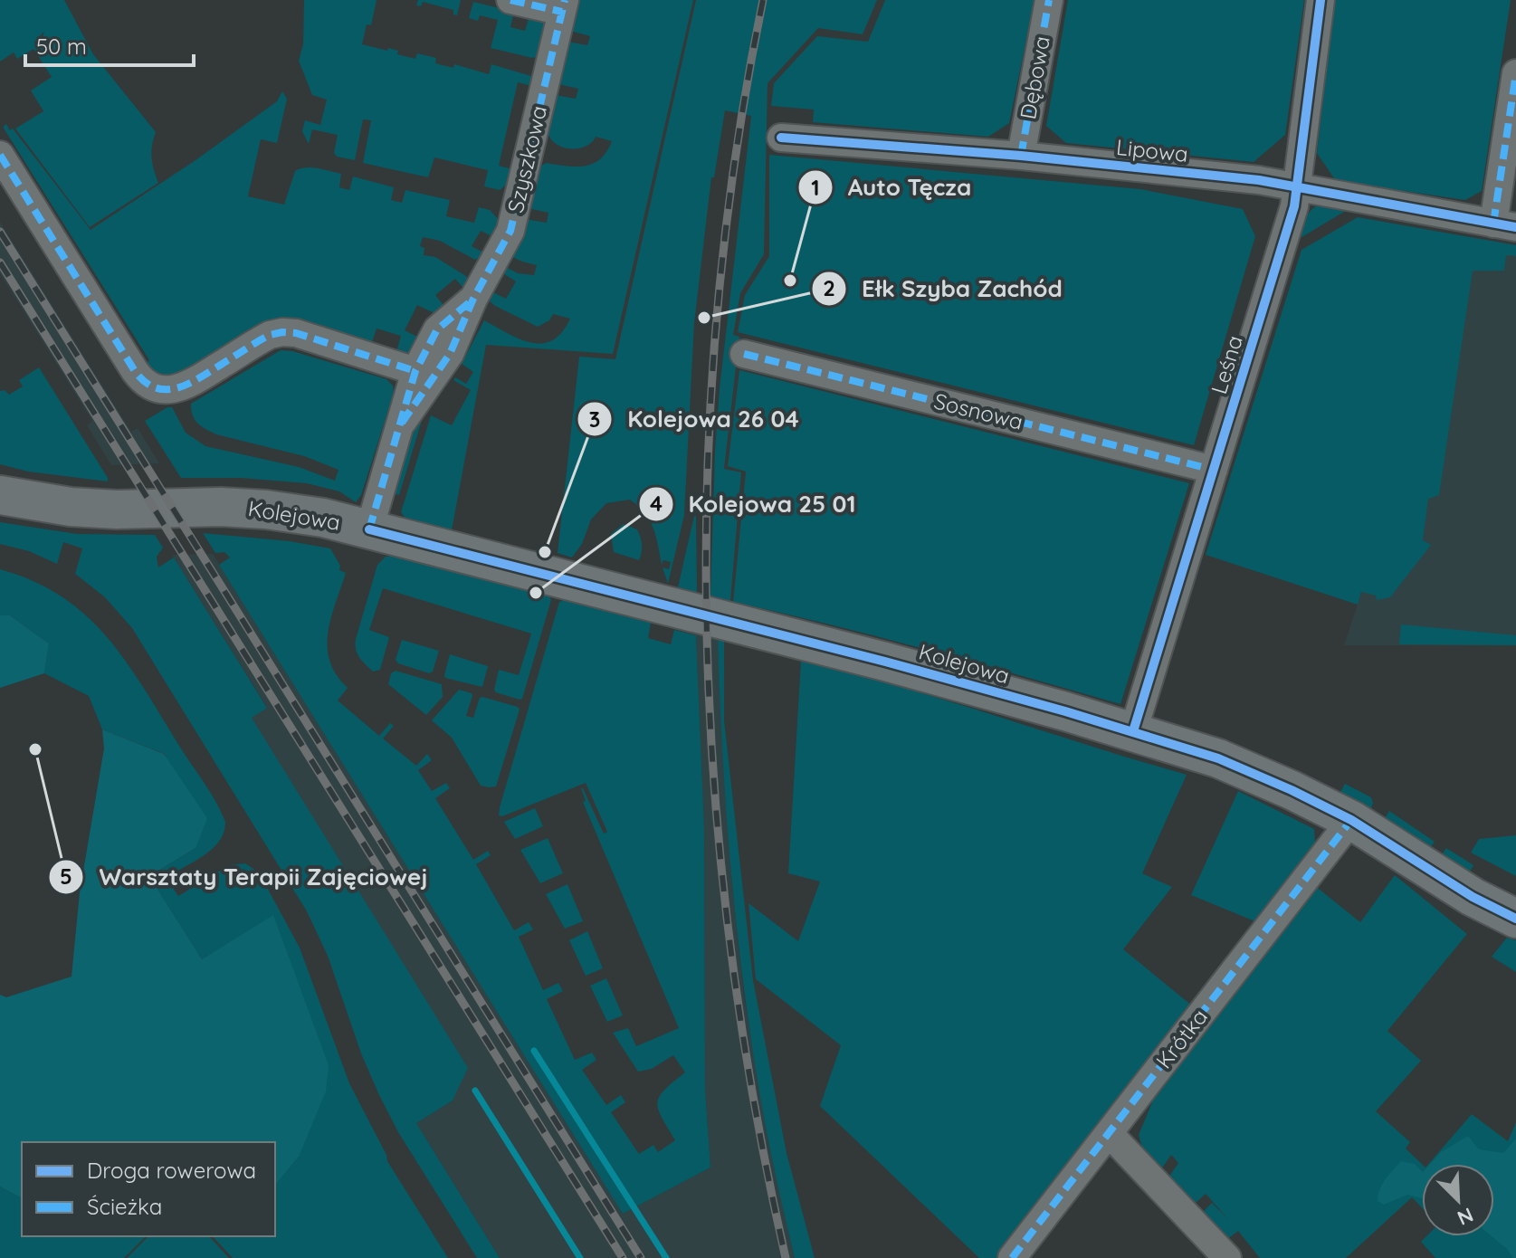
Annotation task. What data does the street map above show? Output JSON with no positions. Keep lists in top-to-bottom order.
{
  "streets": {
    "street": [
      "Dębowa",
      "Lipowa",
      "Szyszkowa",
      "Leśna",
      "Sosnowa",
      "Kolejowa",
      "Krótka"
    ]
  },
  "crossings": [
    ["Dębowa", "Lipowa"],
    ["Lipowa", "Leśna"],
    ["Szyszkowa", "Kolejowa"],
    ["Leśna", "Sosnowa"],
    ["Leśna", "Kolejowa"],
    ["Kolejowa", "Krótka"]
  ],
  "places": [
    "Auto Tęcza",
    "Ełk Szyba Zachód",
    "Kolejowa 26 04",
    "Kolejowa 25 01",
    "Warsztaty Terapii Zajęciowej"
  ],
  "legend": ["Droga rowerowa", "Ścieżka"],
  "scale_bar": "50 m",
  "north": "bottom right"
}
